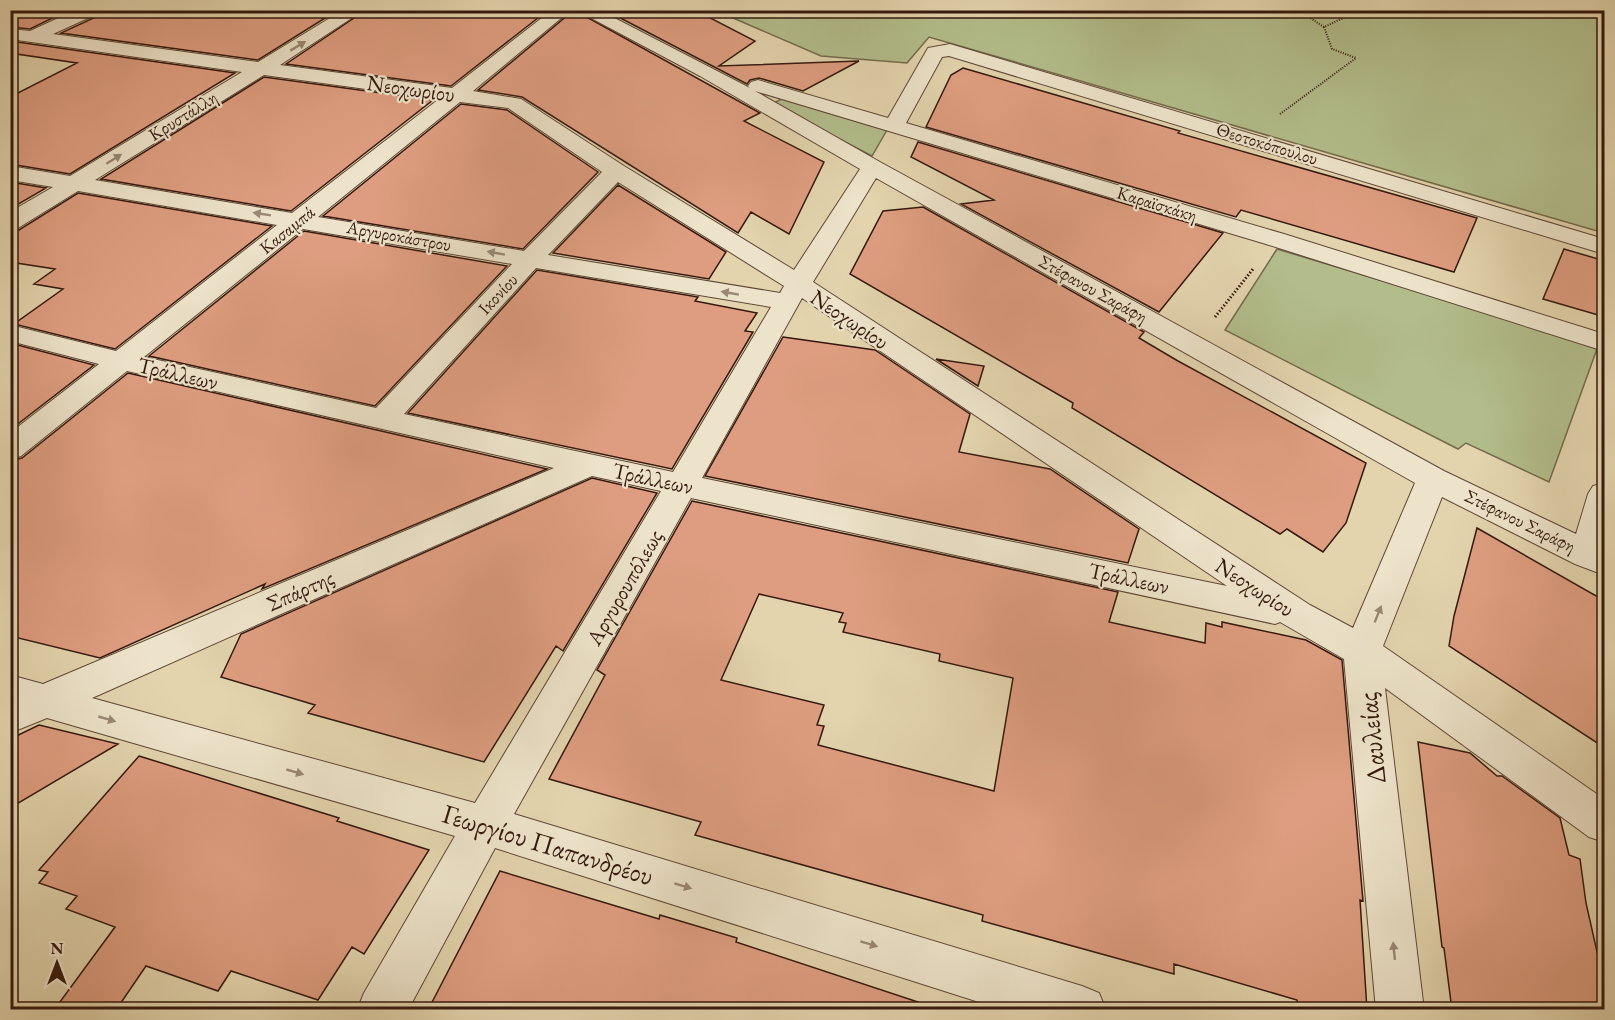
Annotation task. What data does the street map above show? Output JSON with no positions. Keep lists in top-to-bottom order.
{
  "streets": {
    "street": [
      "Νεοχωρίου",
      "Κρυστάλλη",
      "Θεοτοκόπουλου",
      "Καραϊσκάκη",
      "Κασαμπά",
      "Αργυροκάστρου",
      "Στέφανου Σαράφη",
      "Ικονίου",
      "Τράλλεων",
      "Αργυρουπόλεως",
      "Σπάρτης",
      "Δαυλείας",
      "Γεωργίου Παπανδρέου"
    ]
  },
  "crossings": [
    ["Νεοχωρίου", "Κρυστάλλη"],
    ["Νεοχωρίου", "Κασαμπά"],
    ["Νεοχωρίου", "Αργυροκάστρου"],
    ["Νεοχωρίου", "Ικονίου"],
    ["Νεοχωρίου", "Τράλλεων"],
    ["Νεοχωρίου", "Αργυρουπόλεως"],
    ["Νεοχωρίου", "Δαυλείας"],
    ["Κρυστάλλη", "Αργυροκάστρου"],
    ["Θεοτοκόπουλου", "Καραϊσκάκη"],
    ["Καραϊσκάκη", "Στέφανου Σαράφη"],
    ["Κασαμπά", "Αργυροκάστρου"],
    ["Κασαμπά", "Τράλλεων"],
    ["Αργυροκάστρου", "Ικονίου"],
    ["Αργυροκάστρου", "Αργυρουπόλεως"],
    ["Στέφανου Σαράφη", "Αργυρουπόλεως"],
    ["Στέφανου Σαράφη", "Δαυλείας"],
    ["Ικονίου", "Τράλλεων"],
    ["Τράλλεων", "Αργυρουπόλεως"],
    ["Τράλλεων", "Σπάρτης"],
    ["Αργυρουπόλεως", "Γεωργίου Παπανδρέου"],
    ["Σπάρτης", "Γεωργίου Παπανδρέου"]
  ],
  "one_way": [
    "Κρυστάλλη",
    "Αργυροκάστρου",
    "Δαυλείας",
    "Γεωργίου Παπανδρέου"
  ],
  "north": "top"
}
